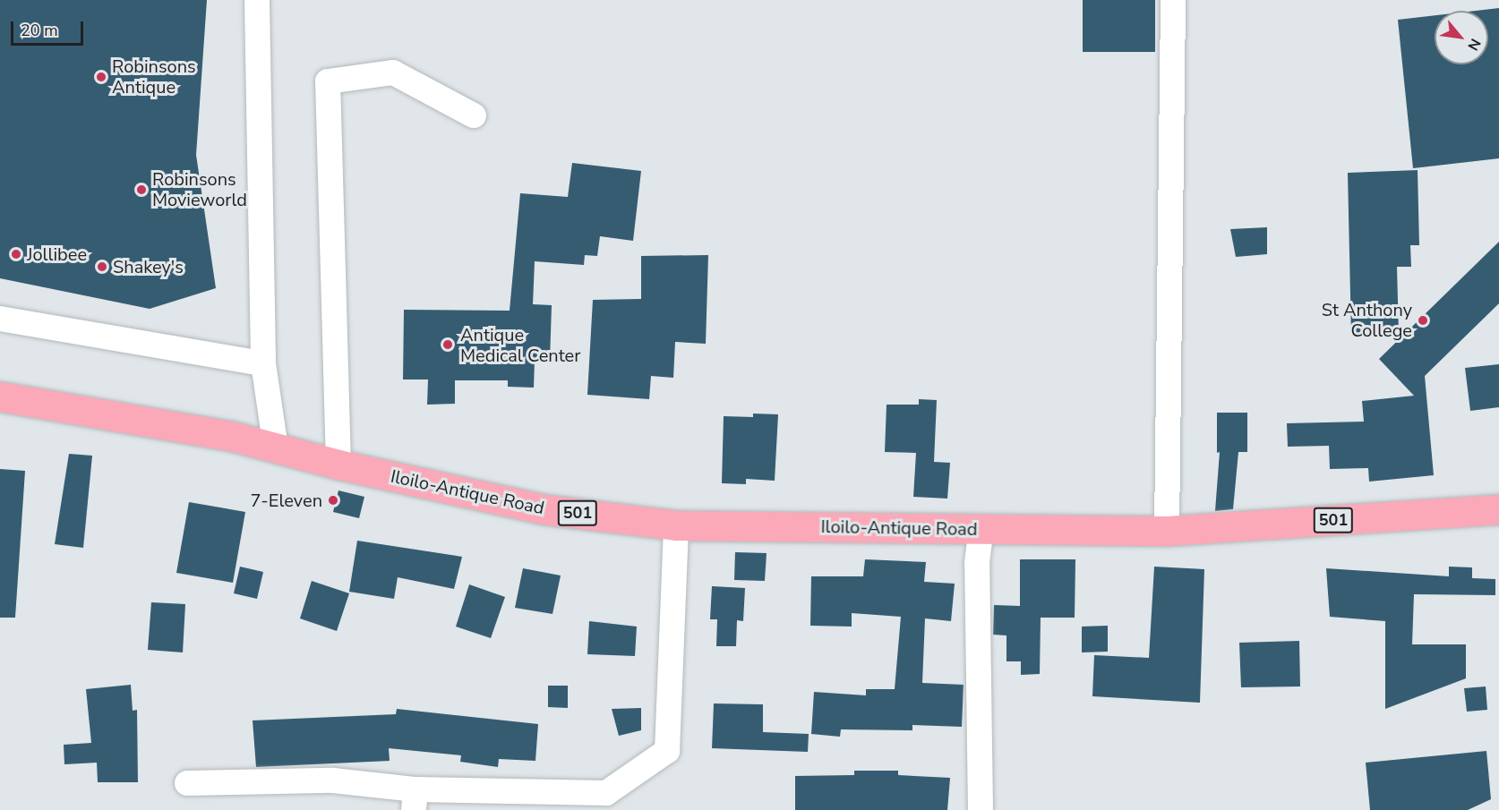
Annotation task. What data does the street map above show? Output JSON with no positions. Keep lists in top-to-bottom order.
{
  "streets": {
    "main road": ["Iloilo-Antique Road", "501"]
  },
  "crossings": [
    ["Iloilo-Antique Road", "501"]
  ],
  "places": [
    "Robinsons Antique",
    "Robinsons Movieworld",
    "Jollibee",
    "Shakey's",
    "St Anthony College",
    "Antique Medical Center",
    "7-Eleven"
  ],
  "scale_bar": "20 m",
  "north": "bottom right"
}
